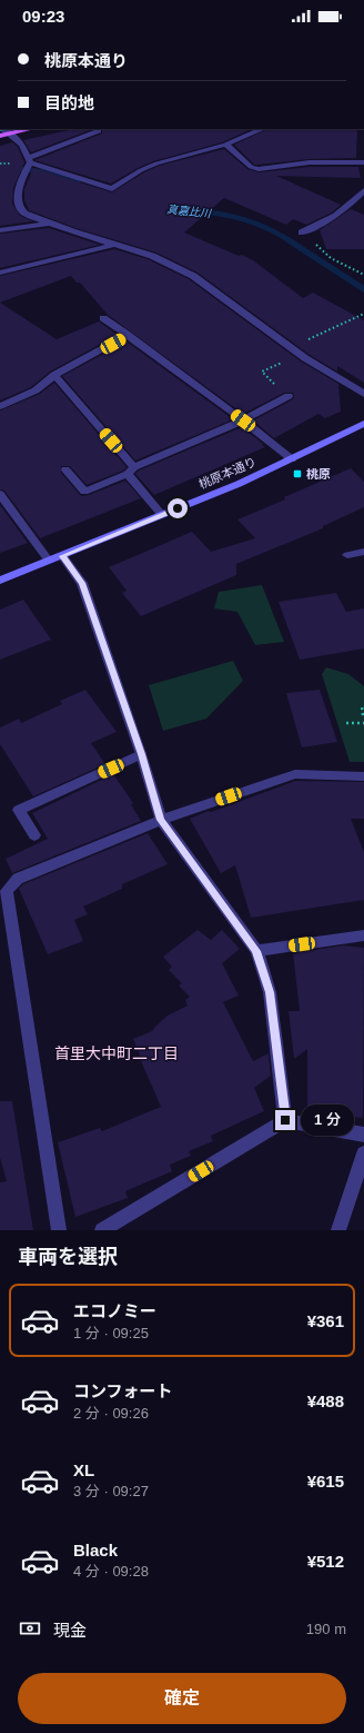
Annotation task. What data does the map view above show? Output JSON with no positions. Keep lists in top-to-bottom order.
{
  "streets": {
    "main road": ["桃原本通り"]
  },
  "districts": ["首里大中町二丁目"],
  "water": ["真嘉比川"],
  "places": {
    "transit": ["桃原"]
  },
  "page": {
    "status": "09:23",
    "banner": ["桃原本通り", "目的地"],
    "bubble": "1 分",
    "heading": "車両を選択",
    "list": [
      {
        "name": "エコノミー",
        "note": "1 分 · 09:25",
        "value": "¥361"
      },
      {
        "name": "コンフォート",
        "note": "2 分 · 09:26",
        "value": "¥488"
      },
      {
        "name": "XL",
        "note": "3 分 · 09:27",
        "value": "¥615"
      },
      {
        "name": "Black",
        "note": "4 分 · 09:28",
        "value": "¥512"
      }
    ],
    "pay": ["現金", "190 m"],
    "buttons": "確定"
  }
}
